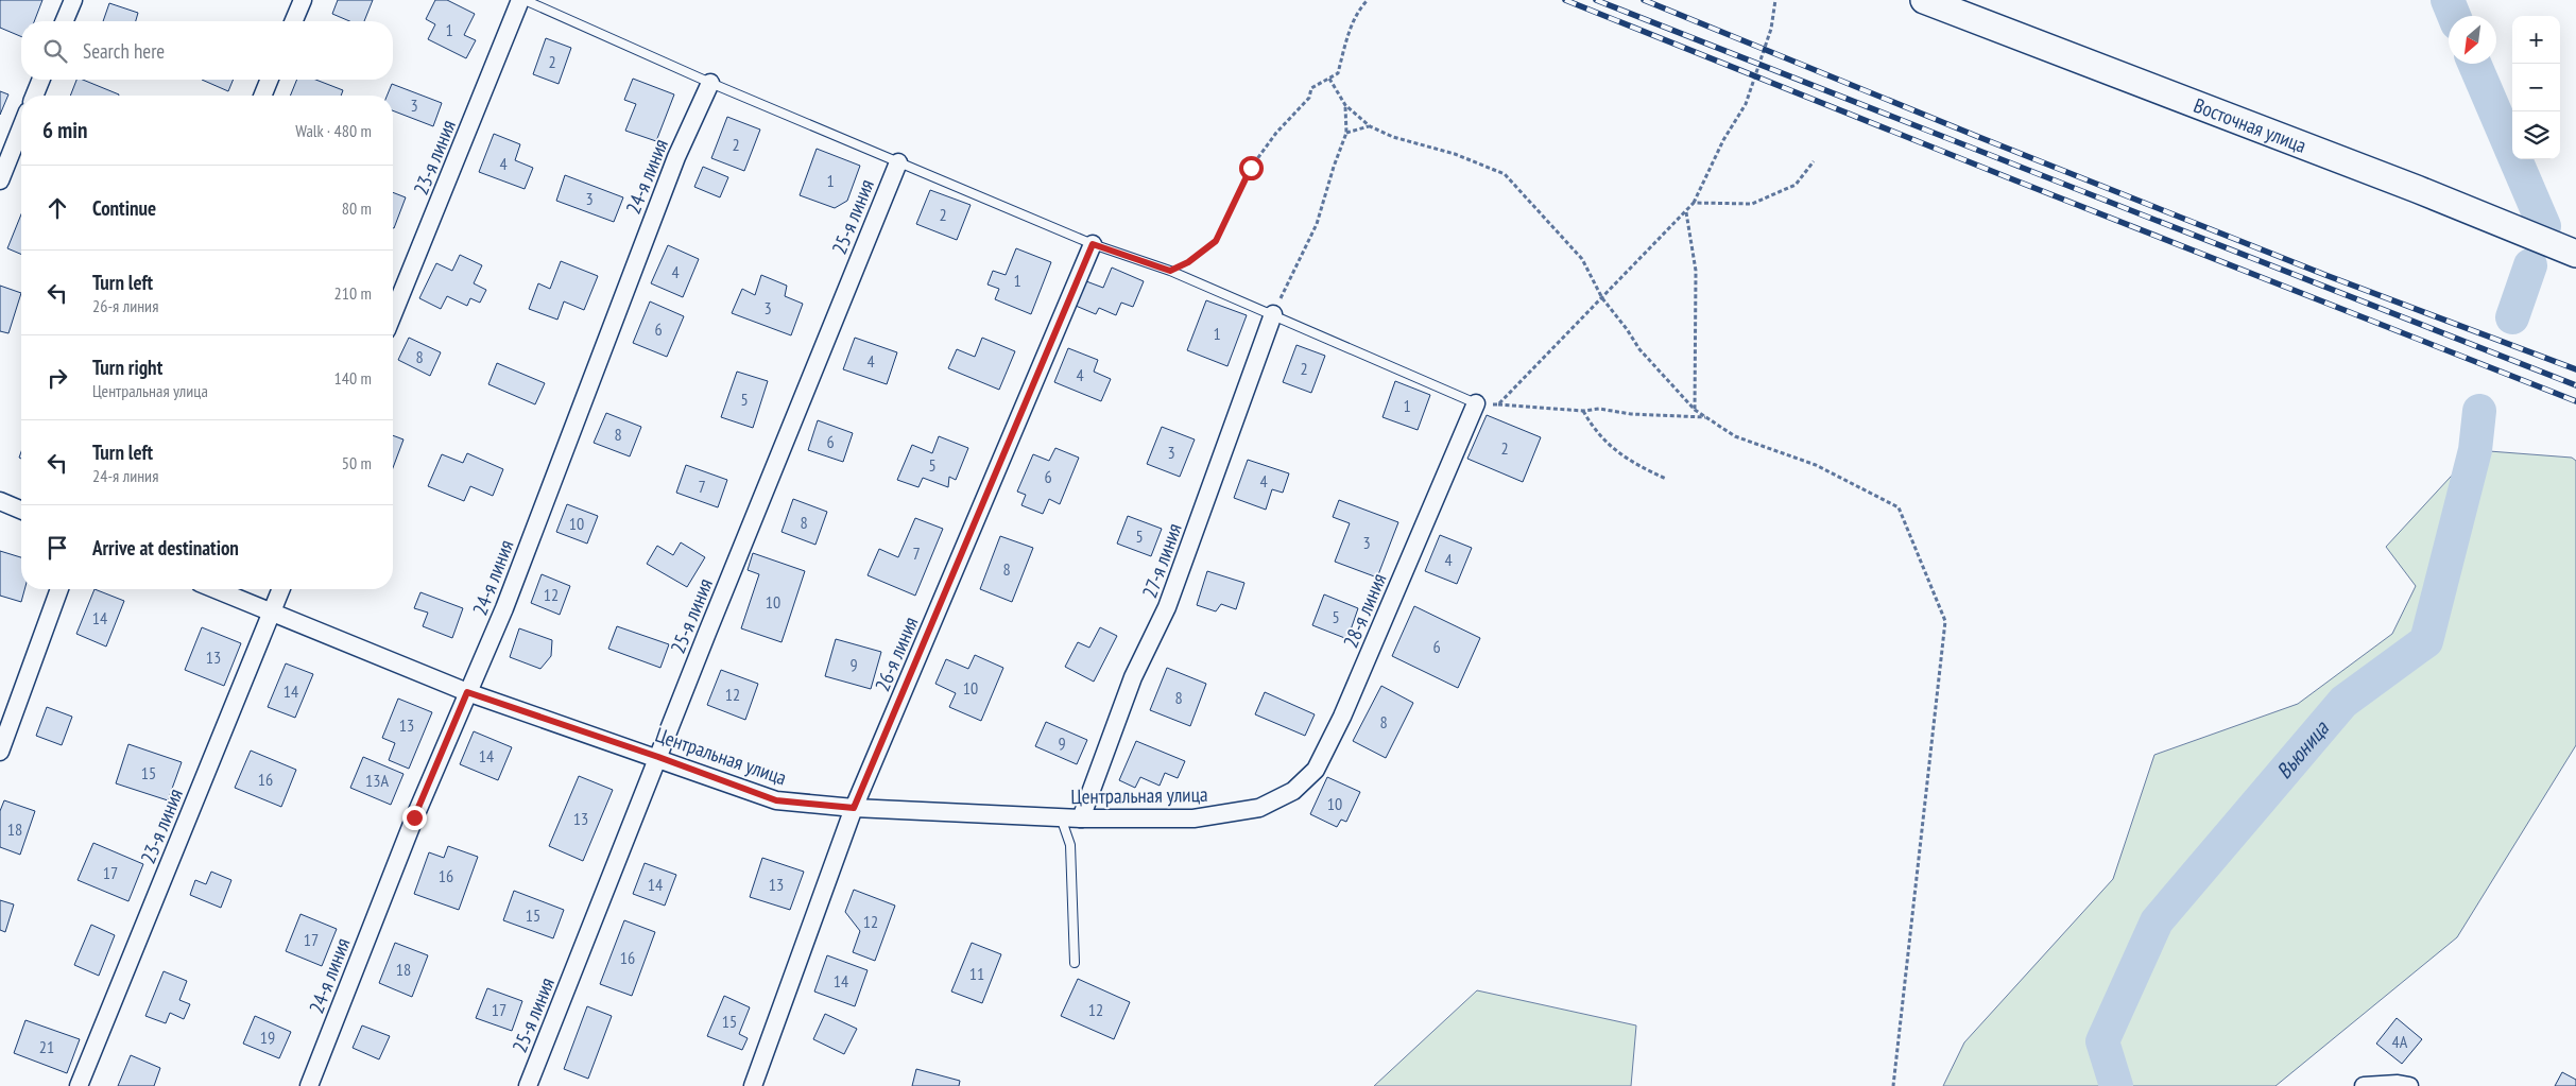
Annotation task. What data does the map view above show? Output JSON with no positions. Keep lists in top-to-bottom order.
{
  "streets": {
    "main road": ["Восточная улица"],
    "street": [
      "23-я линия",
      "24-я линия",
      "25-я линия",
      "27-я линия",
      "28-я линия",
      "26-я линия",
      "Центральная улица"
    ]
  },
  "crossings": [
    ["23-я линия", "Центральная улица"],
    ["24-я линия", "Центральная улица"],
    ["25-я линия", "Центральная улица"],
    ["27-я линия", "Центральная улица"],
    ["28-я линия", "Центральная улица"],
    ["26-я линия", "Центральная улица"]
  ],
  "water": ["Вьюница"],
  "house_numbers": [
    "1",
    "2",
    "3",
    "2",
    "4",
    "1",
    "3",
    "2",
    "4",
    "1",
    "3",
    "6",
    "1",
    "8",
    "4",
    "2",
    "4",
    "5",
    "1",
    "8",
    "6",
    "2",
    "3",
    "5",
    "6",
    "4",
    "7",
    "8",
    "10",
    "5",
    "3",
    "7",
    "4",
    "8",
    "12",
    "10",
    "5",
    "14",
    "6",
    "13",
    "9",
    "10",
    "14",
    "12",
    "8",
    "8",
    "13",
    "9",
    "14",
    "15",
    "16",
    "13А",
    "10",
    "13",
    "18",
    "17",
    "16",
    "14",
    "13",
    "15",
    "12",
    "17",
    "16",
    "18",
    "11",
    "14",
    "17",
    "12",
    "15",
    "19",
    "4А",
    "21"
  ],
  "north": "bottom left",
  "page": {
    "map_buttons": ["+", "−"],
    "search": "Search here",
    "heading": ["6 min", "Walk · 480 m"],
    "list": [
      ["Continue", "80 m"],
      ["Turn left", "26-я линия", "210 m"],
      ["Turn right", "Центральная улица", "140 m"],
      ["Turn left", "24-я линия", "50 m"],
      "Arrive at destination"
    ]
  }
}
